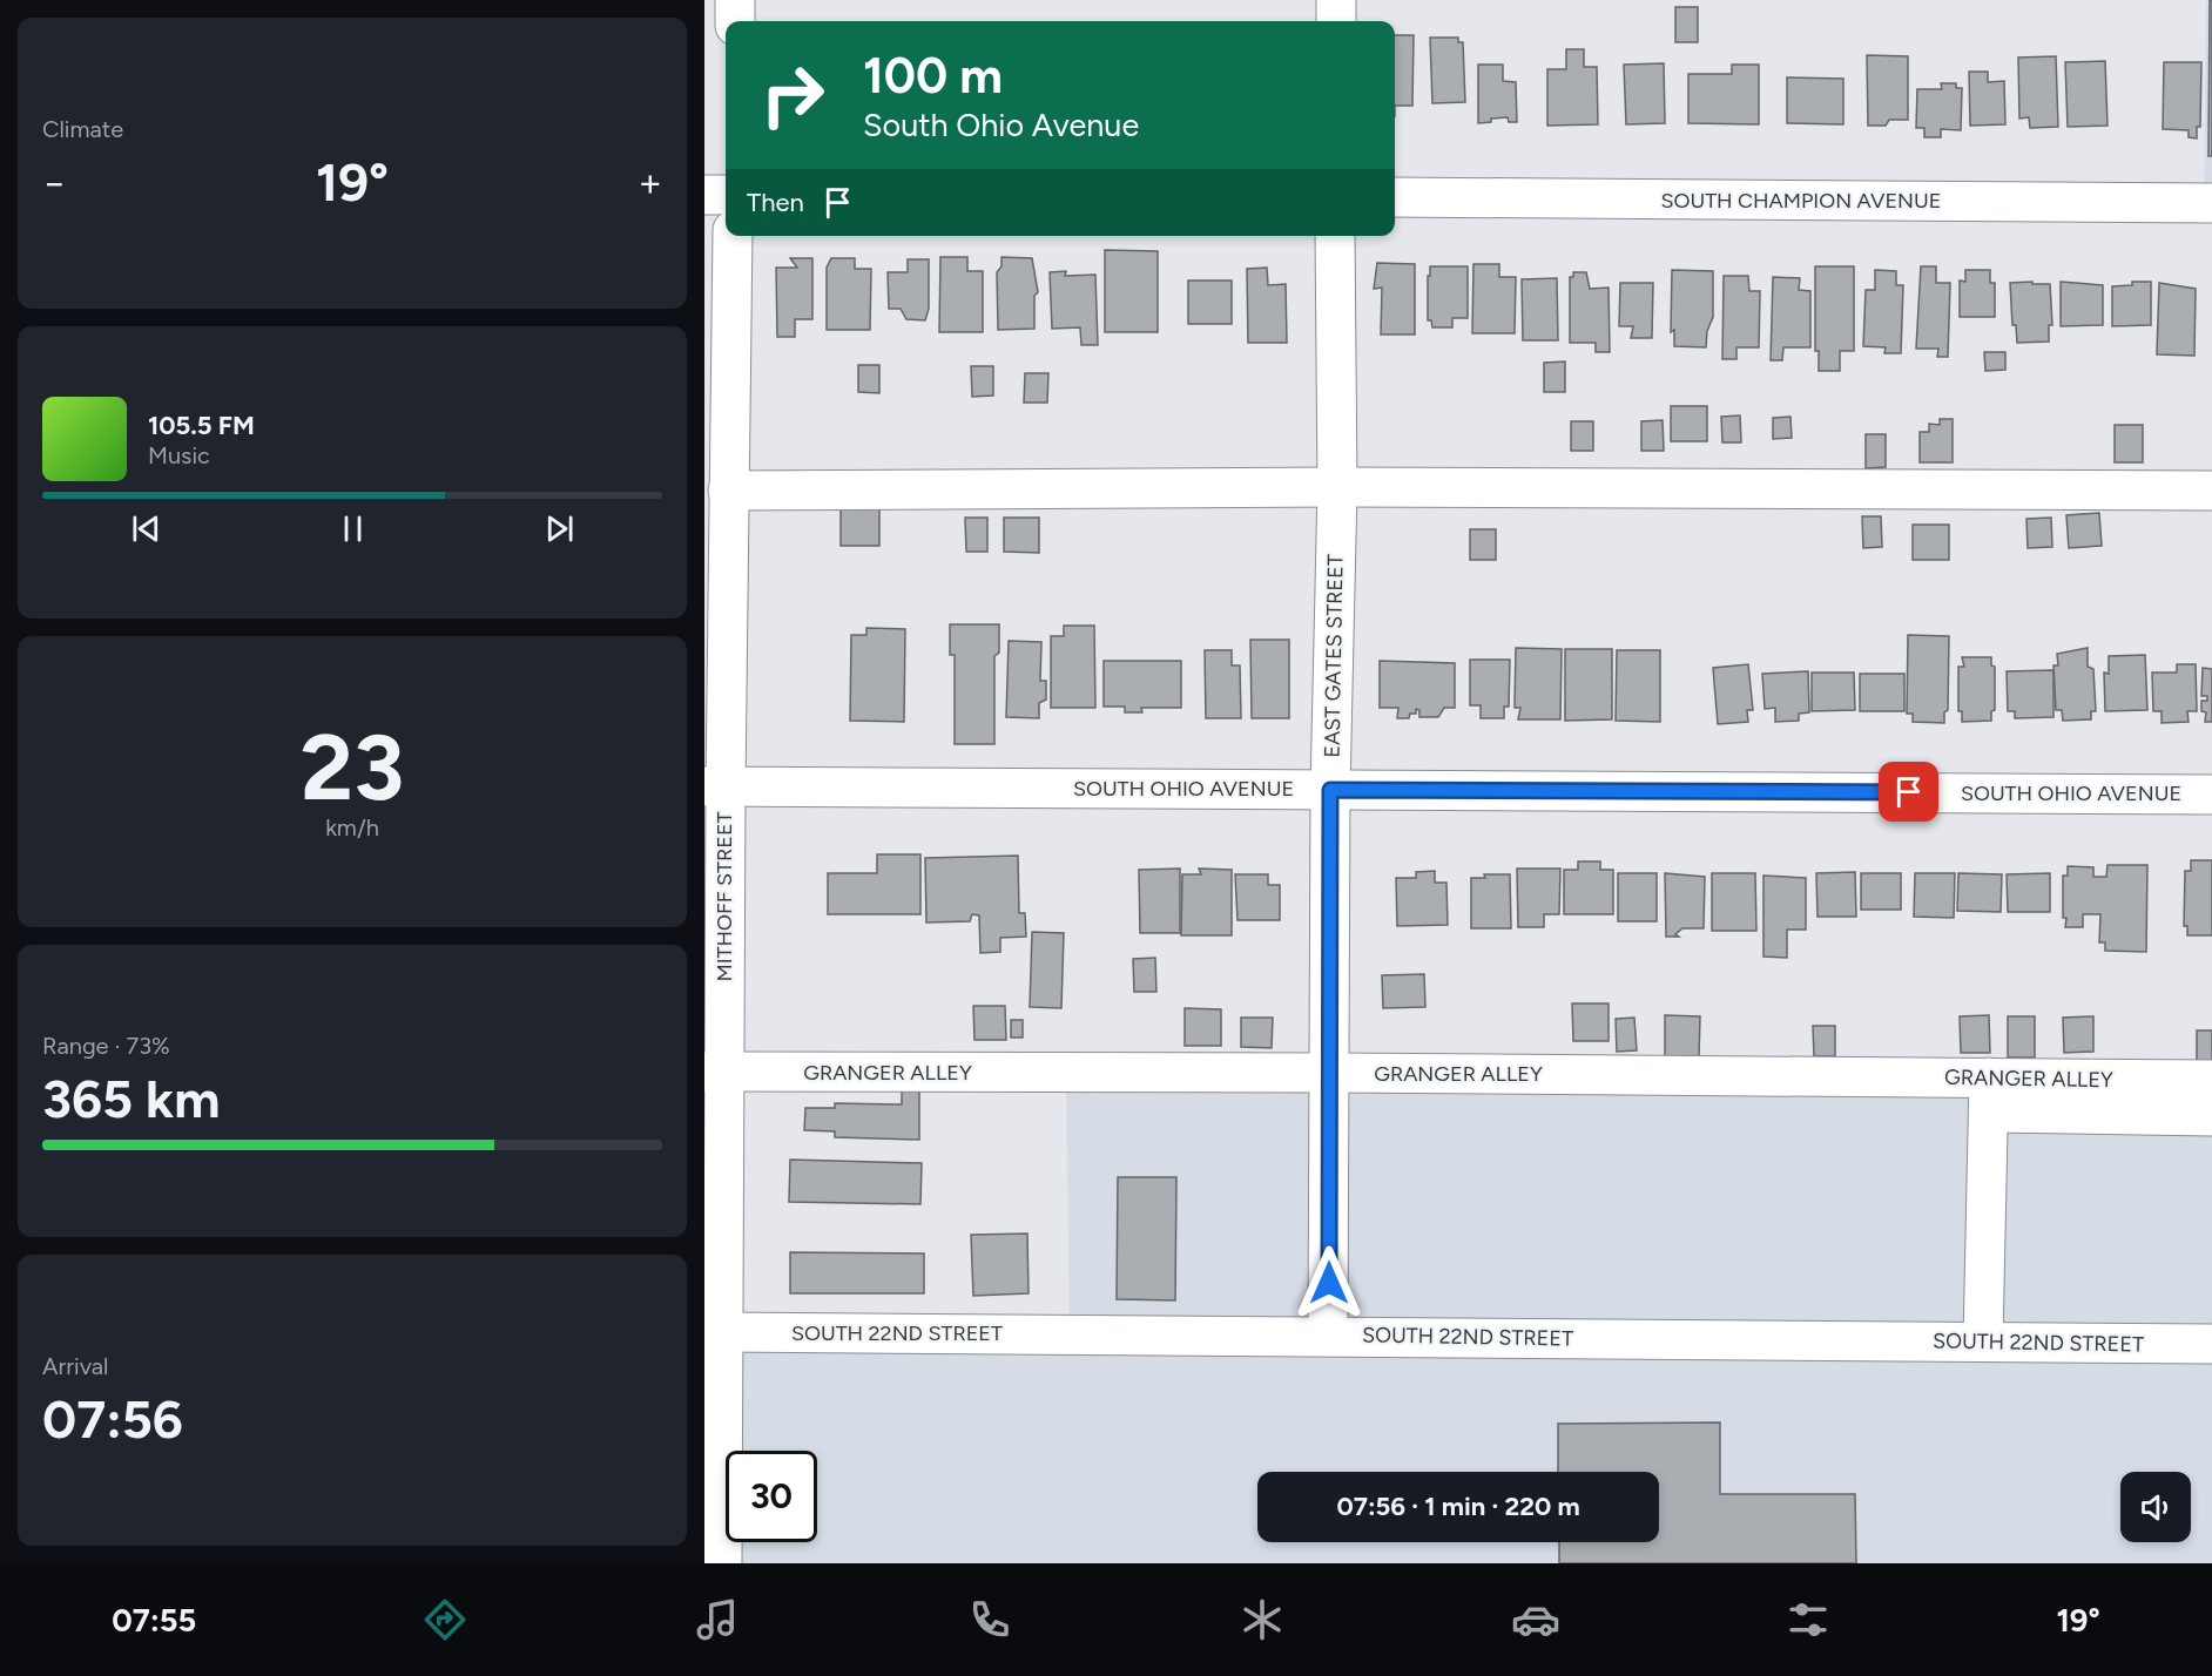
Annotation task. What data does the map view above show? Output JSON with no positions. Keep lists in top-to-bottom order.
{
  "streets": {
    "street": [
      "SOUTH CHAMPION AVENUE",
      "EAST GATES STREET",
      "SOUTH OHIO AVENUE",
      "MITHOFF STREET",
      "GRANGER ALLEY",
      "SOUTH 22ND STREET"
    ]
  },
  "crossings": [
    ["EAST GATES STREET", "SOUTH OHIO AVENUE"],
    ["EAST GATES STREET", "GRANGER ALLEY"],
    ["EAST GATES STREET", "SOUTH 22ND STREET"],
    ["SOUTH OHIO AVENUE", "MITHOFF STREET"],
    ["MITHOFF STREET", "GRANGER ALLEY"],
    ["MITHOFF STREET", "SOUTH 22ND STREET"]
  ],
  "page": {
    "tile": [
      "Climate",
      ["23", "km/h"],
      ["Range · 73%", "365 km"],
      ["Arrival", "07:56"]
    ],
    "turn": ["100 m", "South Ohio Avenue"],
    "heat": ["−", "19°", "+"],
    "then": "Then",
    "song": ["105.5 FM", "Music"],
    "limit": "30",
    "trip": "07:56 · 1 min · 220 m",
    "tabs": ["07:55", "19°"]
  }
}
